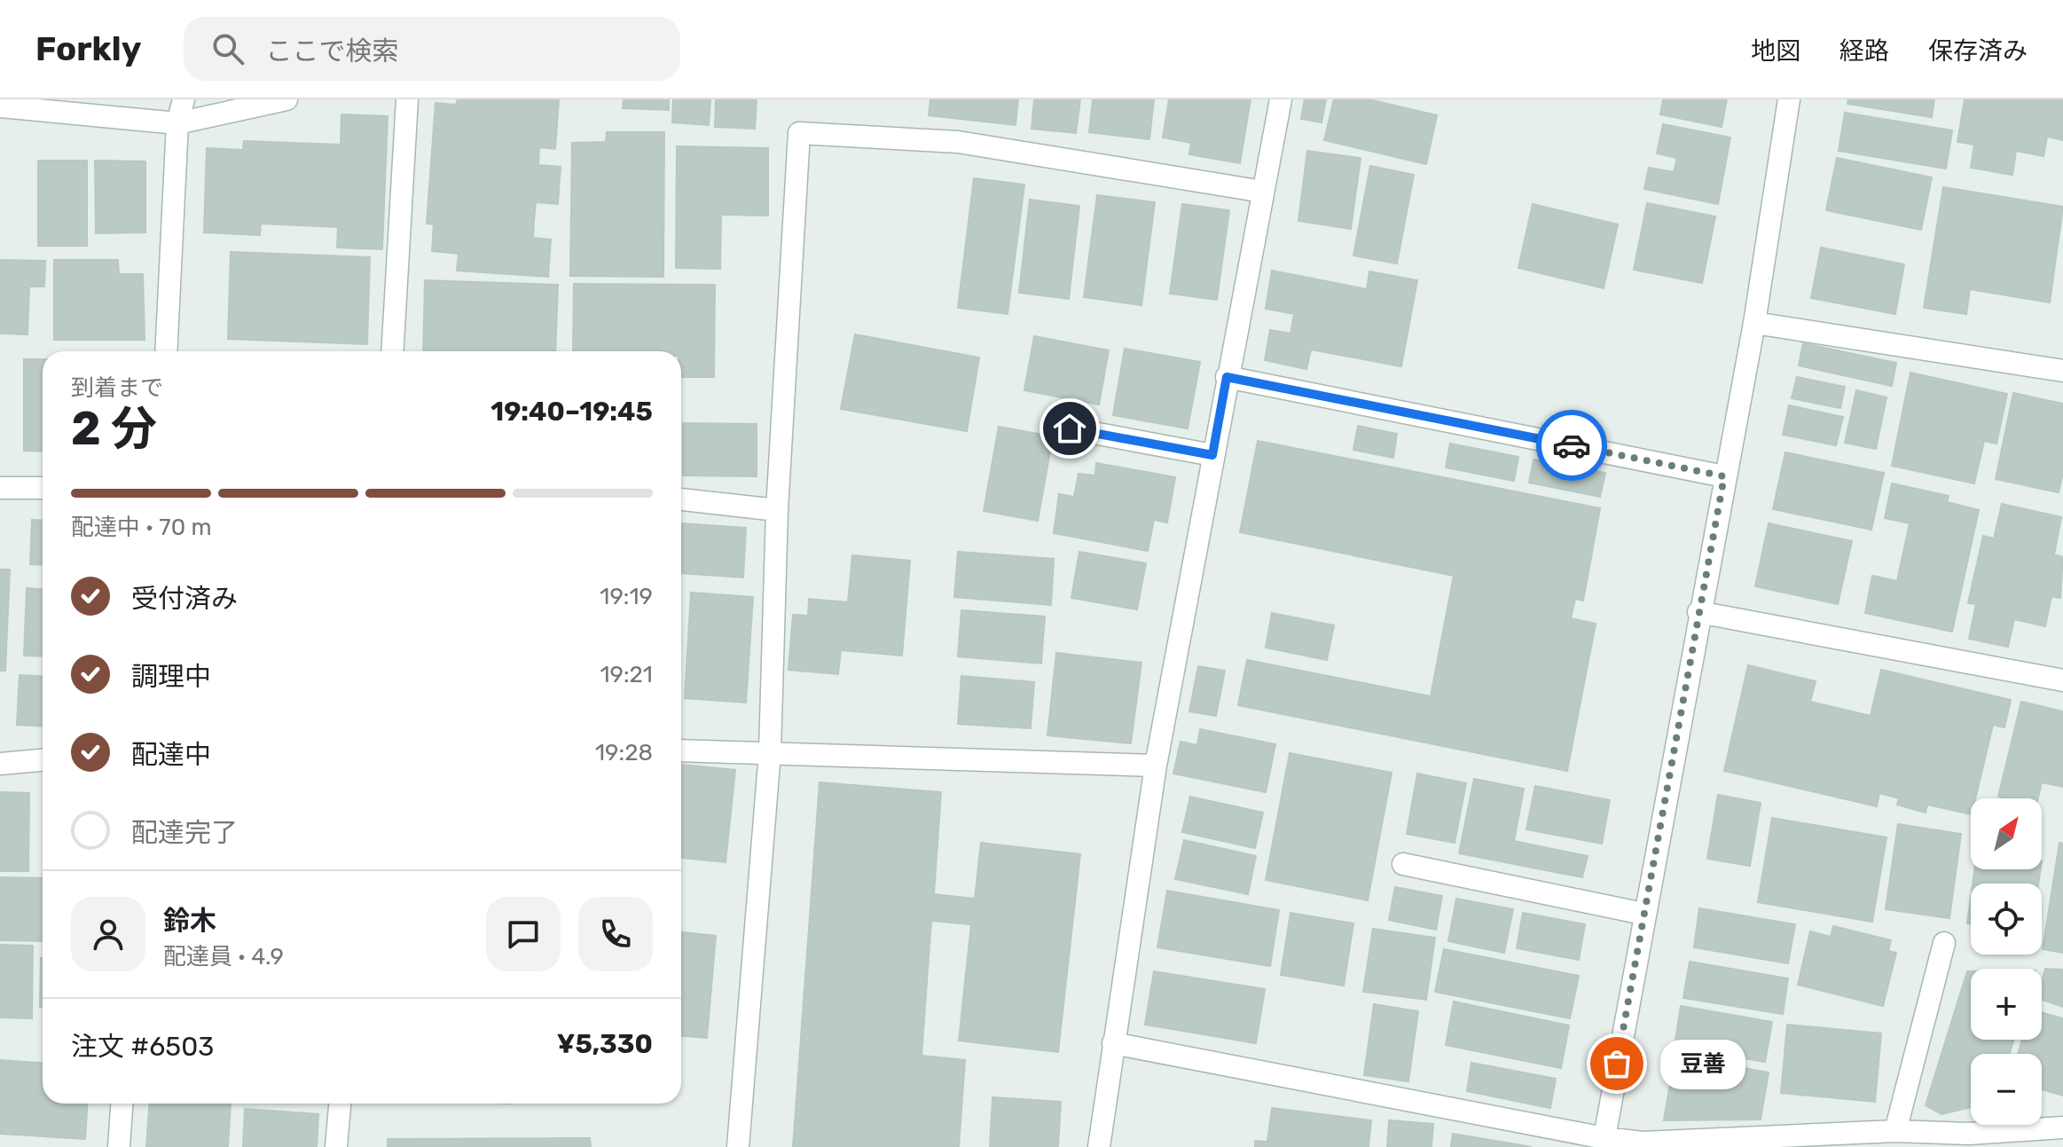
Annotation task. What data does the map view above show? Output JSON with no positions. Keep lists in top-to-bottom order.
{
  "places": ["豆善"],
  "north": "top right",
  "page": {
    "header": "Forkly",
    "search": "ここで検索",
    "nav": ["地図", "経路", "保存済み"],
    "heading": ["2 分", "到着まで", "19:40–19:45"],
    "panel": [
      "鈴木",
      "配達員 · 4.9",
      "注文 #6503",
      "¥5,330"
    ],
    "bar": "配達中 · 70 m",
    "list": [
      ["受付済み", "19:19"],
      ["調理中", "19:21"],
      ["配達中", "19:28"],
      "配達完了"
    ],
    "map_buttons": ["+", "−"],
    "bubble": "豆善"
  }
}
